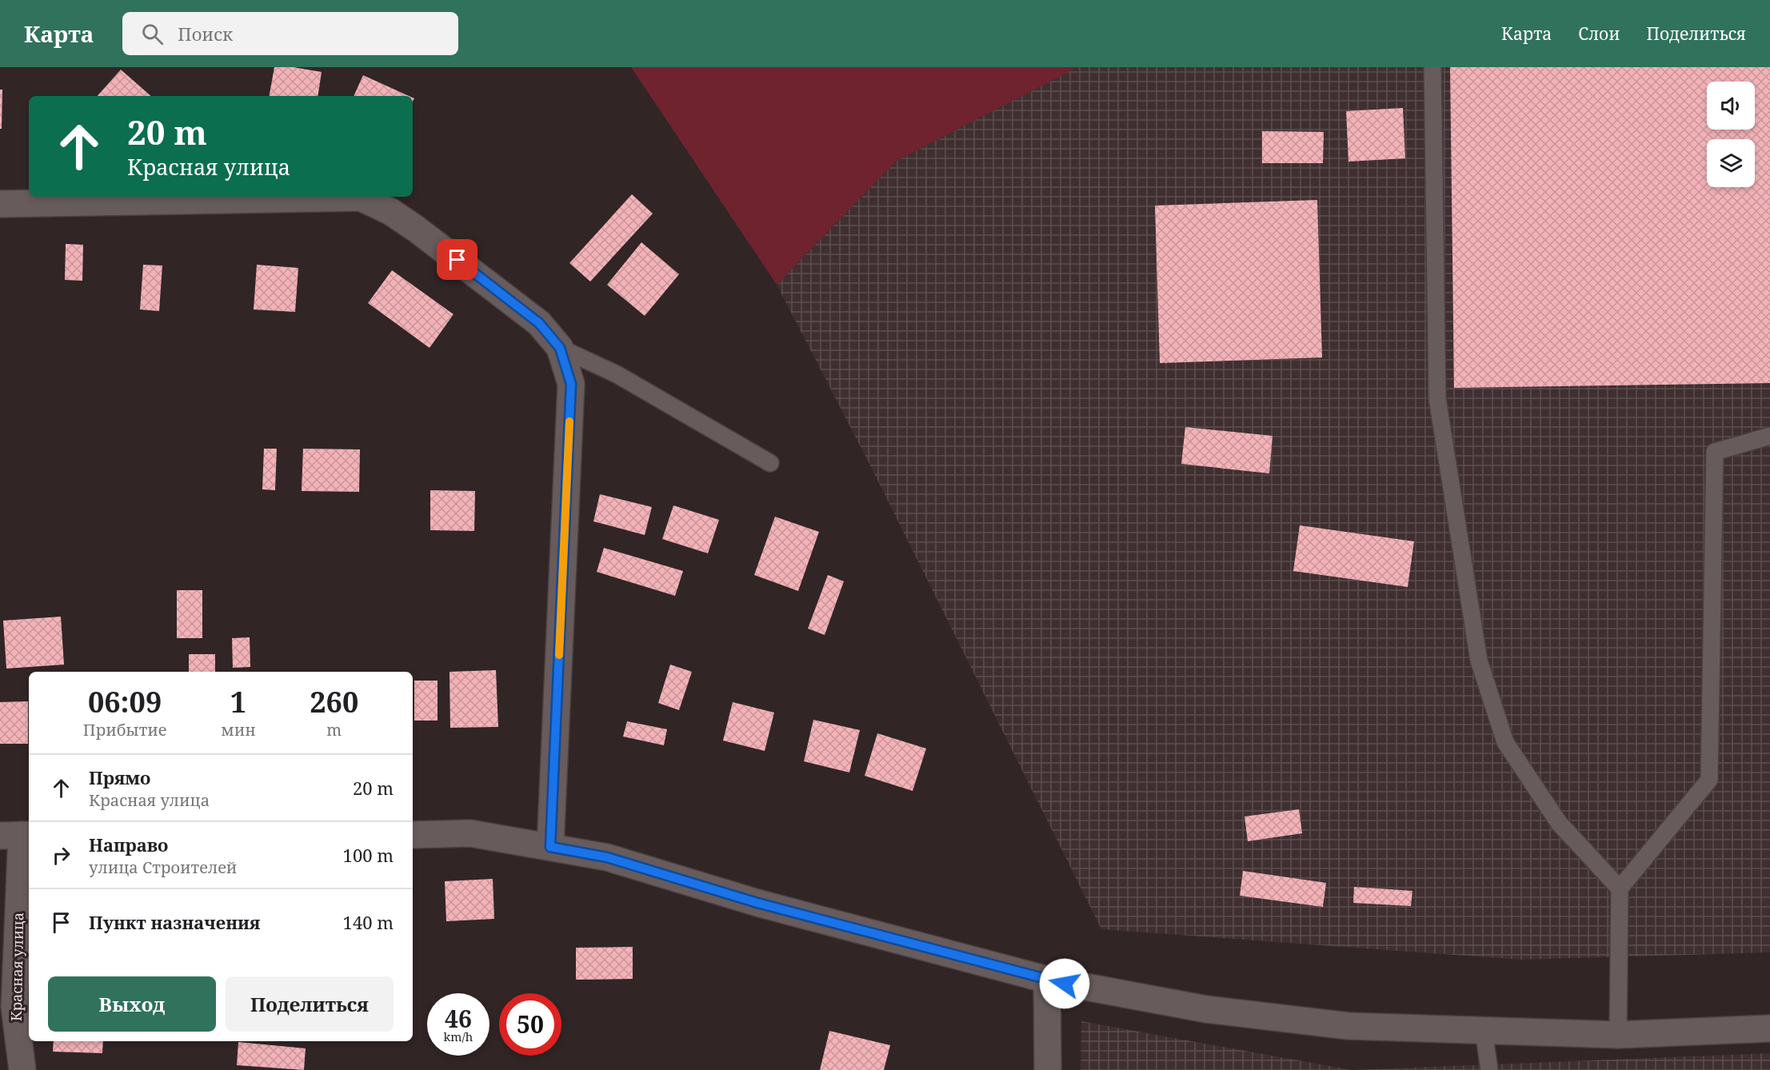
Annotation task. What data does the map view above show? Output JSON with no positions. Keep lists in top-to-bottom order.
{
  "streets": {
    "street": ["Красная улица"]
  },
  "page": {
    "header": "Карта",
    "search": "Поиск",
    "nav": ["Карта", "Слои", "Поделиться"],
    "turn": ["20 m", "Красная улица"],
    "eta": [
      "06:09",
      "Прибытие",
      "1",
      "мин",
      "260",
      "m"
    ],
    "list": [
      {
        "name": "Прямо",
        "note": "Красная улица",
        "value": "20 m"
      },
      {
        "name": "Направо",
        "note": "улица Строителей",
        "value": "100 m"
      },
      {
        "name": "Пункт назначения",
        "value": "140 m"
      }
    ],
    "buttons": ["Выход", "Поделиться"],
    "speed": "46 km/h",
    "limit": "50"
  }
}
